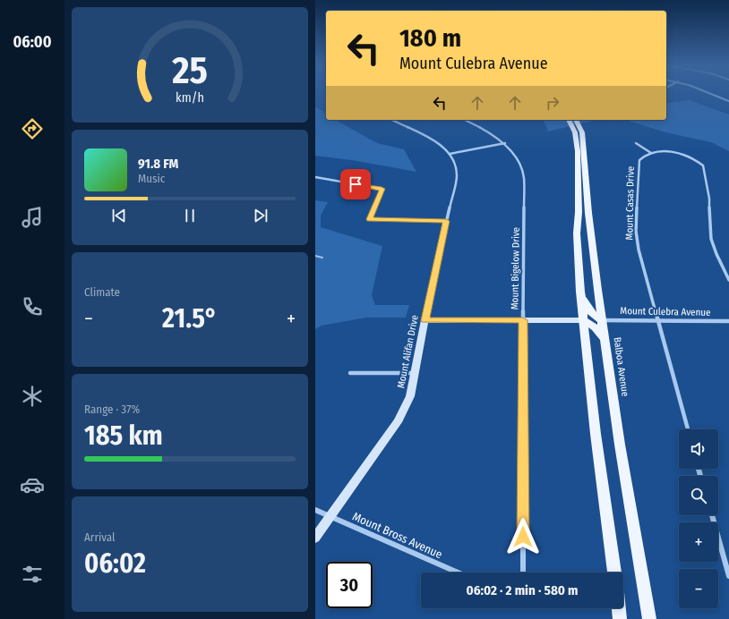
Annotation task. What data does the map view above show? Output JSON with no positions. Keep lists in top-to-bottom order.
{
  "streets": {
    "main road": ["Balboa Avenue"],
    "street": [
      "Mount Casas Drive",
      "Mount Bigelow Drive",
      "Mount Culebra Avenue",
      "Mount Alifan Drive",
      "Mount Bross Avenue"
    ]
  },
  "crossings": [
    ["Mount Casas Drive", "Mount Culebra Avenue"],
    ["Mount Culebra Avenue", "Balboa Avenue"],
    ["Mount Alifan Drive", "Mount Bross Avenue"]
  ],
  "page": {
    "tabs": "06:00",
    "turn": ["180 m", "Mount Culebra Avenue"],
    "song": ["91.8 FM", "Music"],
    "tile": [
      "Climate",
      ["Range · 37%", "185 km"],
      ["Arrival", "06:02"]
    ],
    "heat": ["−", "21.5°", "+"],
    "map_buttons": ["+", "−"],
    "limit": "30",
    "trip": "06:02 · 2 min · 580 m",
    "gauge": ["25", "km/h"]
  }
}
